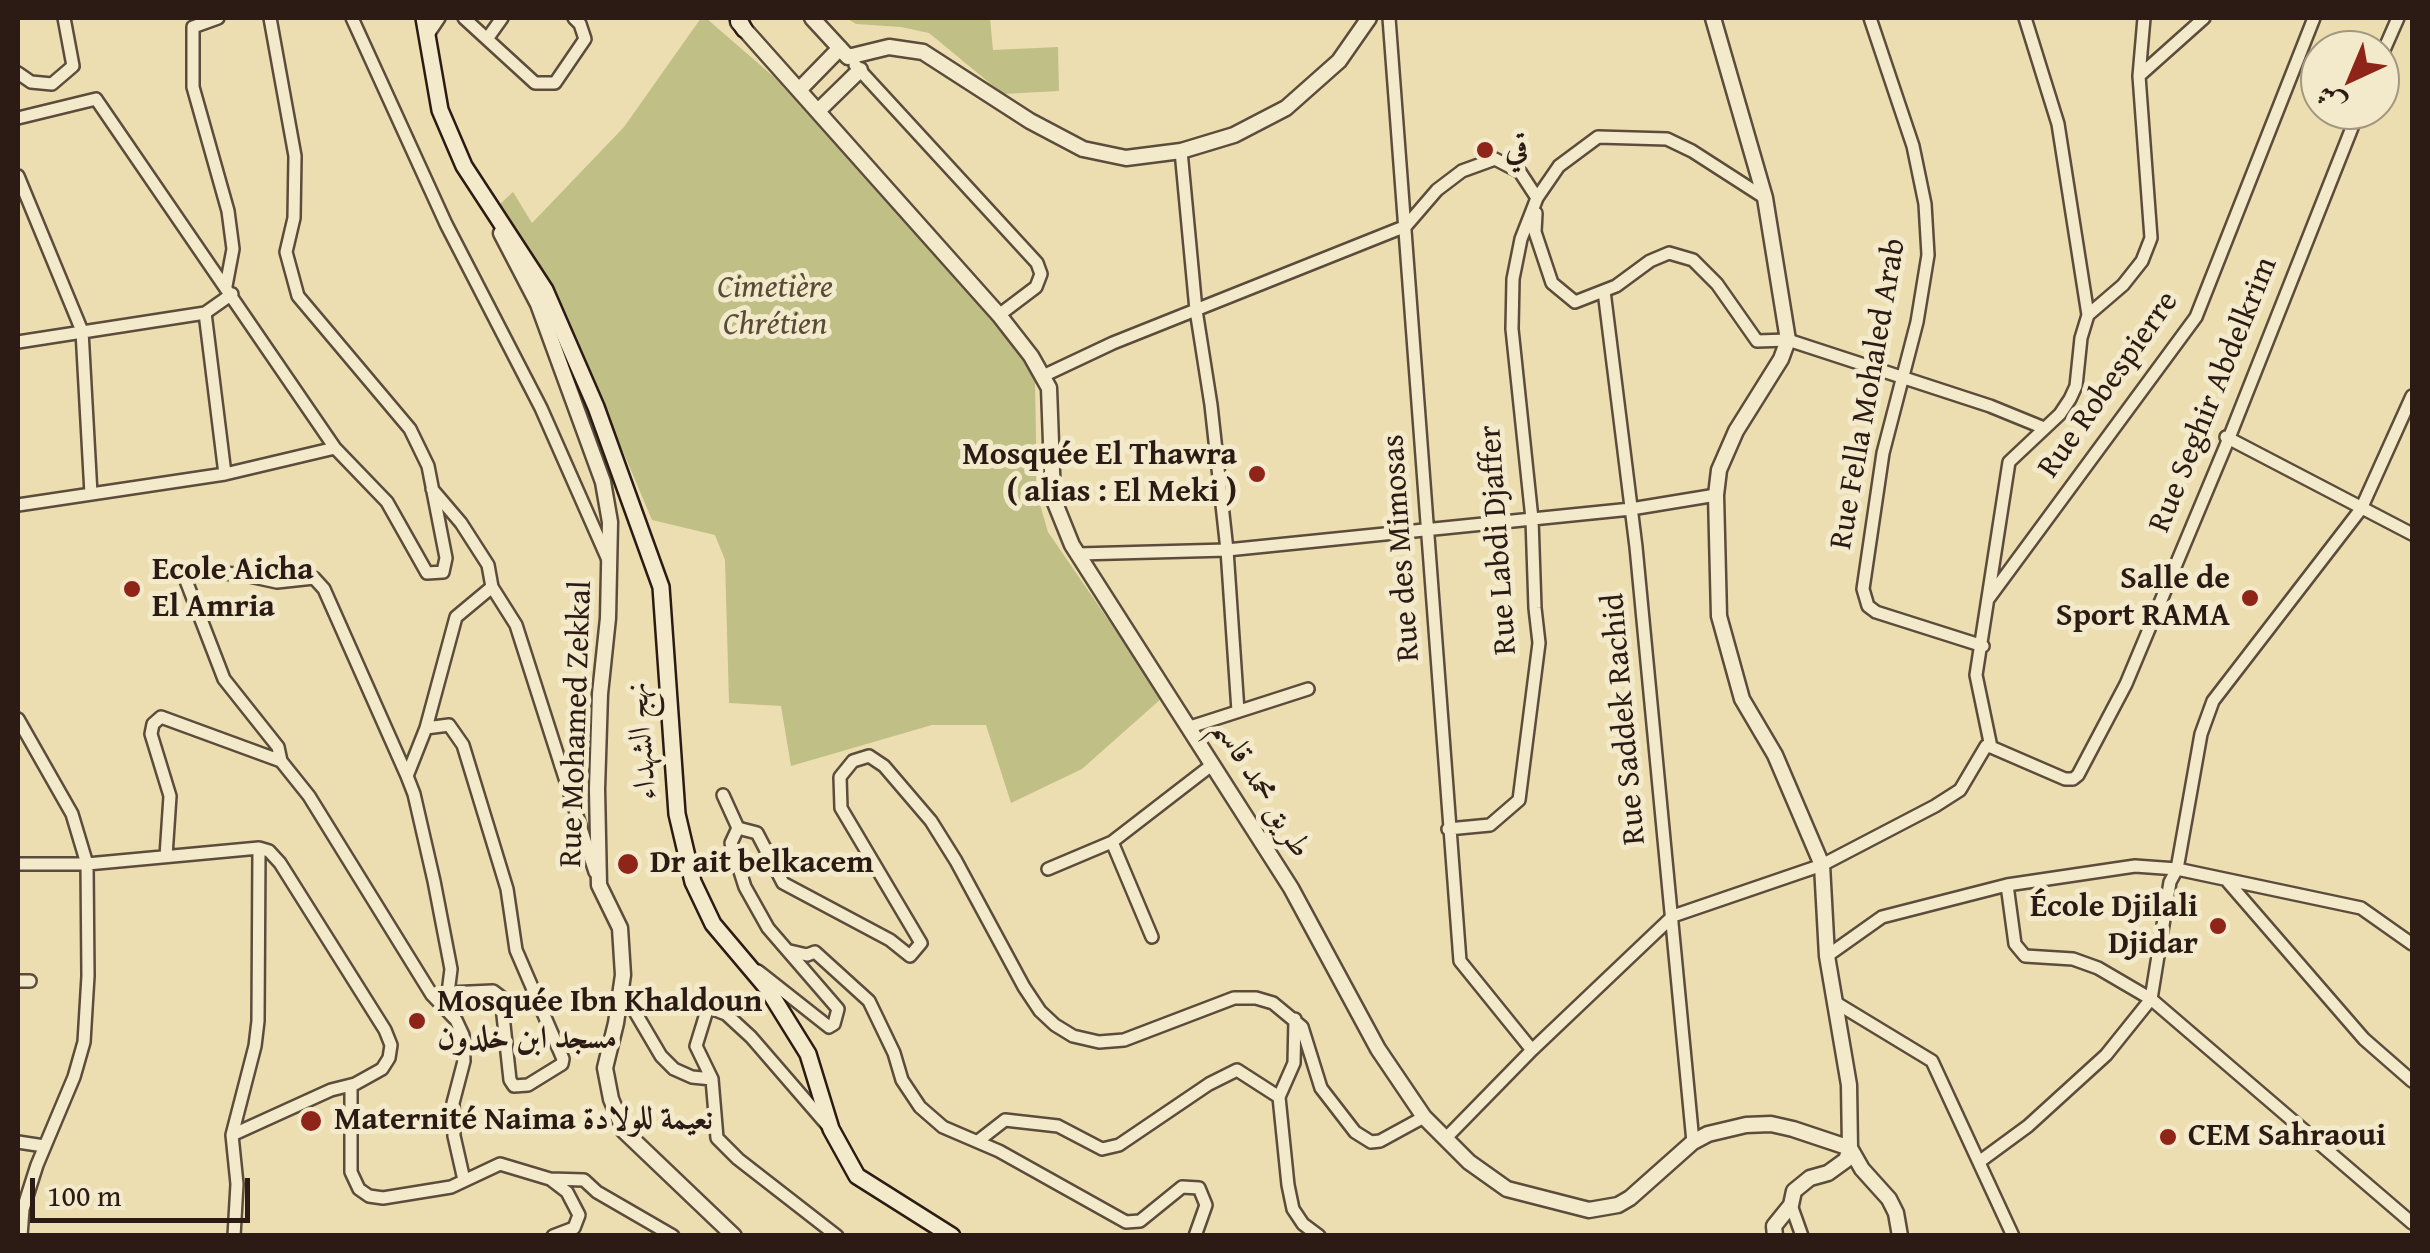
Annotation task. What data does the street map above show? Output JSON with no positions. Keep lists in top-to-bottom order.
{
  "streets": {
    "main road": ["نهج الشهداء"],
    "street": [
      "Rue Robespierre",
      "Rue Fella Mohaled Arab",
      "Rue Seghir Abdelkrim",
      "Rue Labdi Djaffer",
      "Rue des Mimosas",
      "Rue Saddek Rachid",
      "Rue Mohamed Zekkal",
      "طريق محمد قاسم"
    ]
  },
  "crossings": [
    ["Rue Labdi Djaffer", "Rue des Mimosas"],
    ["Rue Saddek Rachid", "طريق محمد قاسم"],
    ["Rue Mohamed Zekkal", "نهج الشهداء"]
  ],
  "parks": ["Cimetière Chrétien"],
  "places": [
    "قي",
    "Mosquée El Thawra ( alias : El Meki )",
    "Ecole Aicha El Amria",
    "Salle de Sport RAMA",
    "Dr ait belkacem",
    "École Djilali Djidar",
    "Mosquée Ibn Khaldoun مسجد ابن خلدون",
    "Maternité Naima نعيمة للولادة",
    "CEM Sahraoui"
  ],
  "scale_bar": "100 m",
  "north": "bottom left"
}
